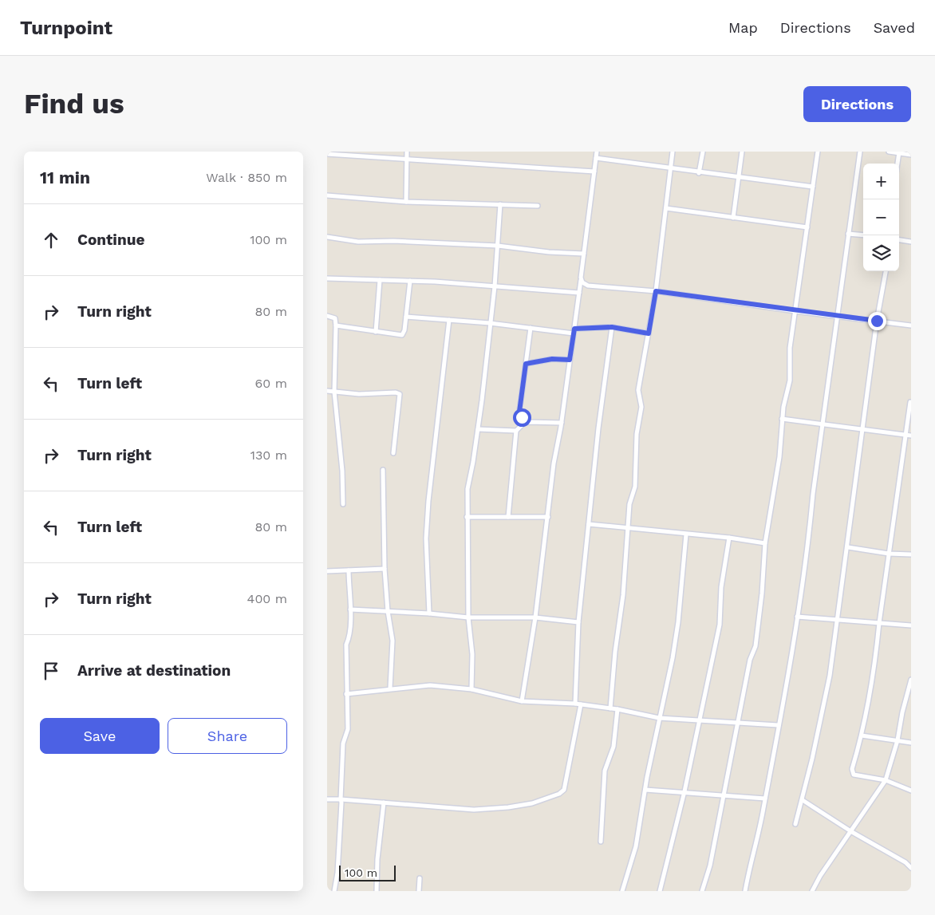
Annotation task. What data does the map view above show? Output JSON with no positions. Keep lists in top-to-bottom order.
{
  "scale_bar": "100 m",
  "page": {
    "header": "Turnpoint",
    "nav": ["Map", "Directions", "Saved"],
    "buttons": [
      "Directions",
      ["Save", "Share"]
    ],
    "title": "Find us",
    "heading": ["11 min", "Walk · 850 m"],
    "map_buttons": ["+", "−"],
    "list": [
      ["Continue", "100 m"],
      ["Turn right", "80 m"],
      ["Turn left", "60 m"],
      ["Turn right", "130 m"],
      ["Turn left", "80 m"],
      ["Turn right", "400 m"],
      "Arrive at destination"
    ],
    "scale": "100 m"
  }
}
